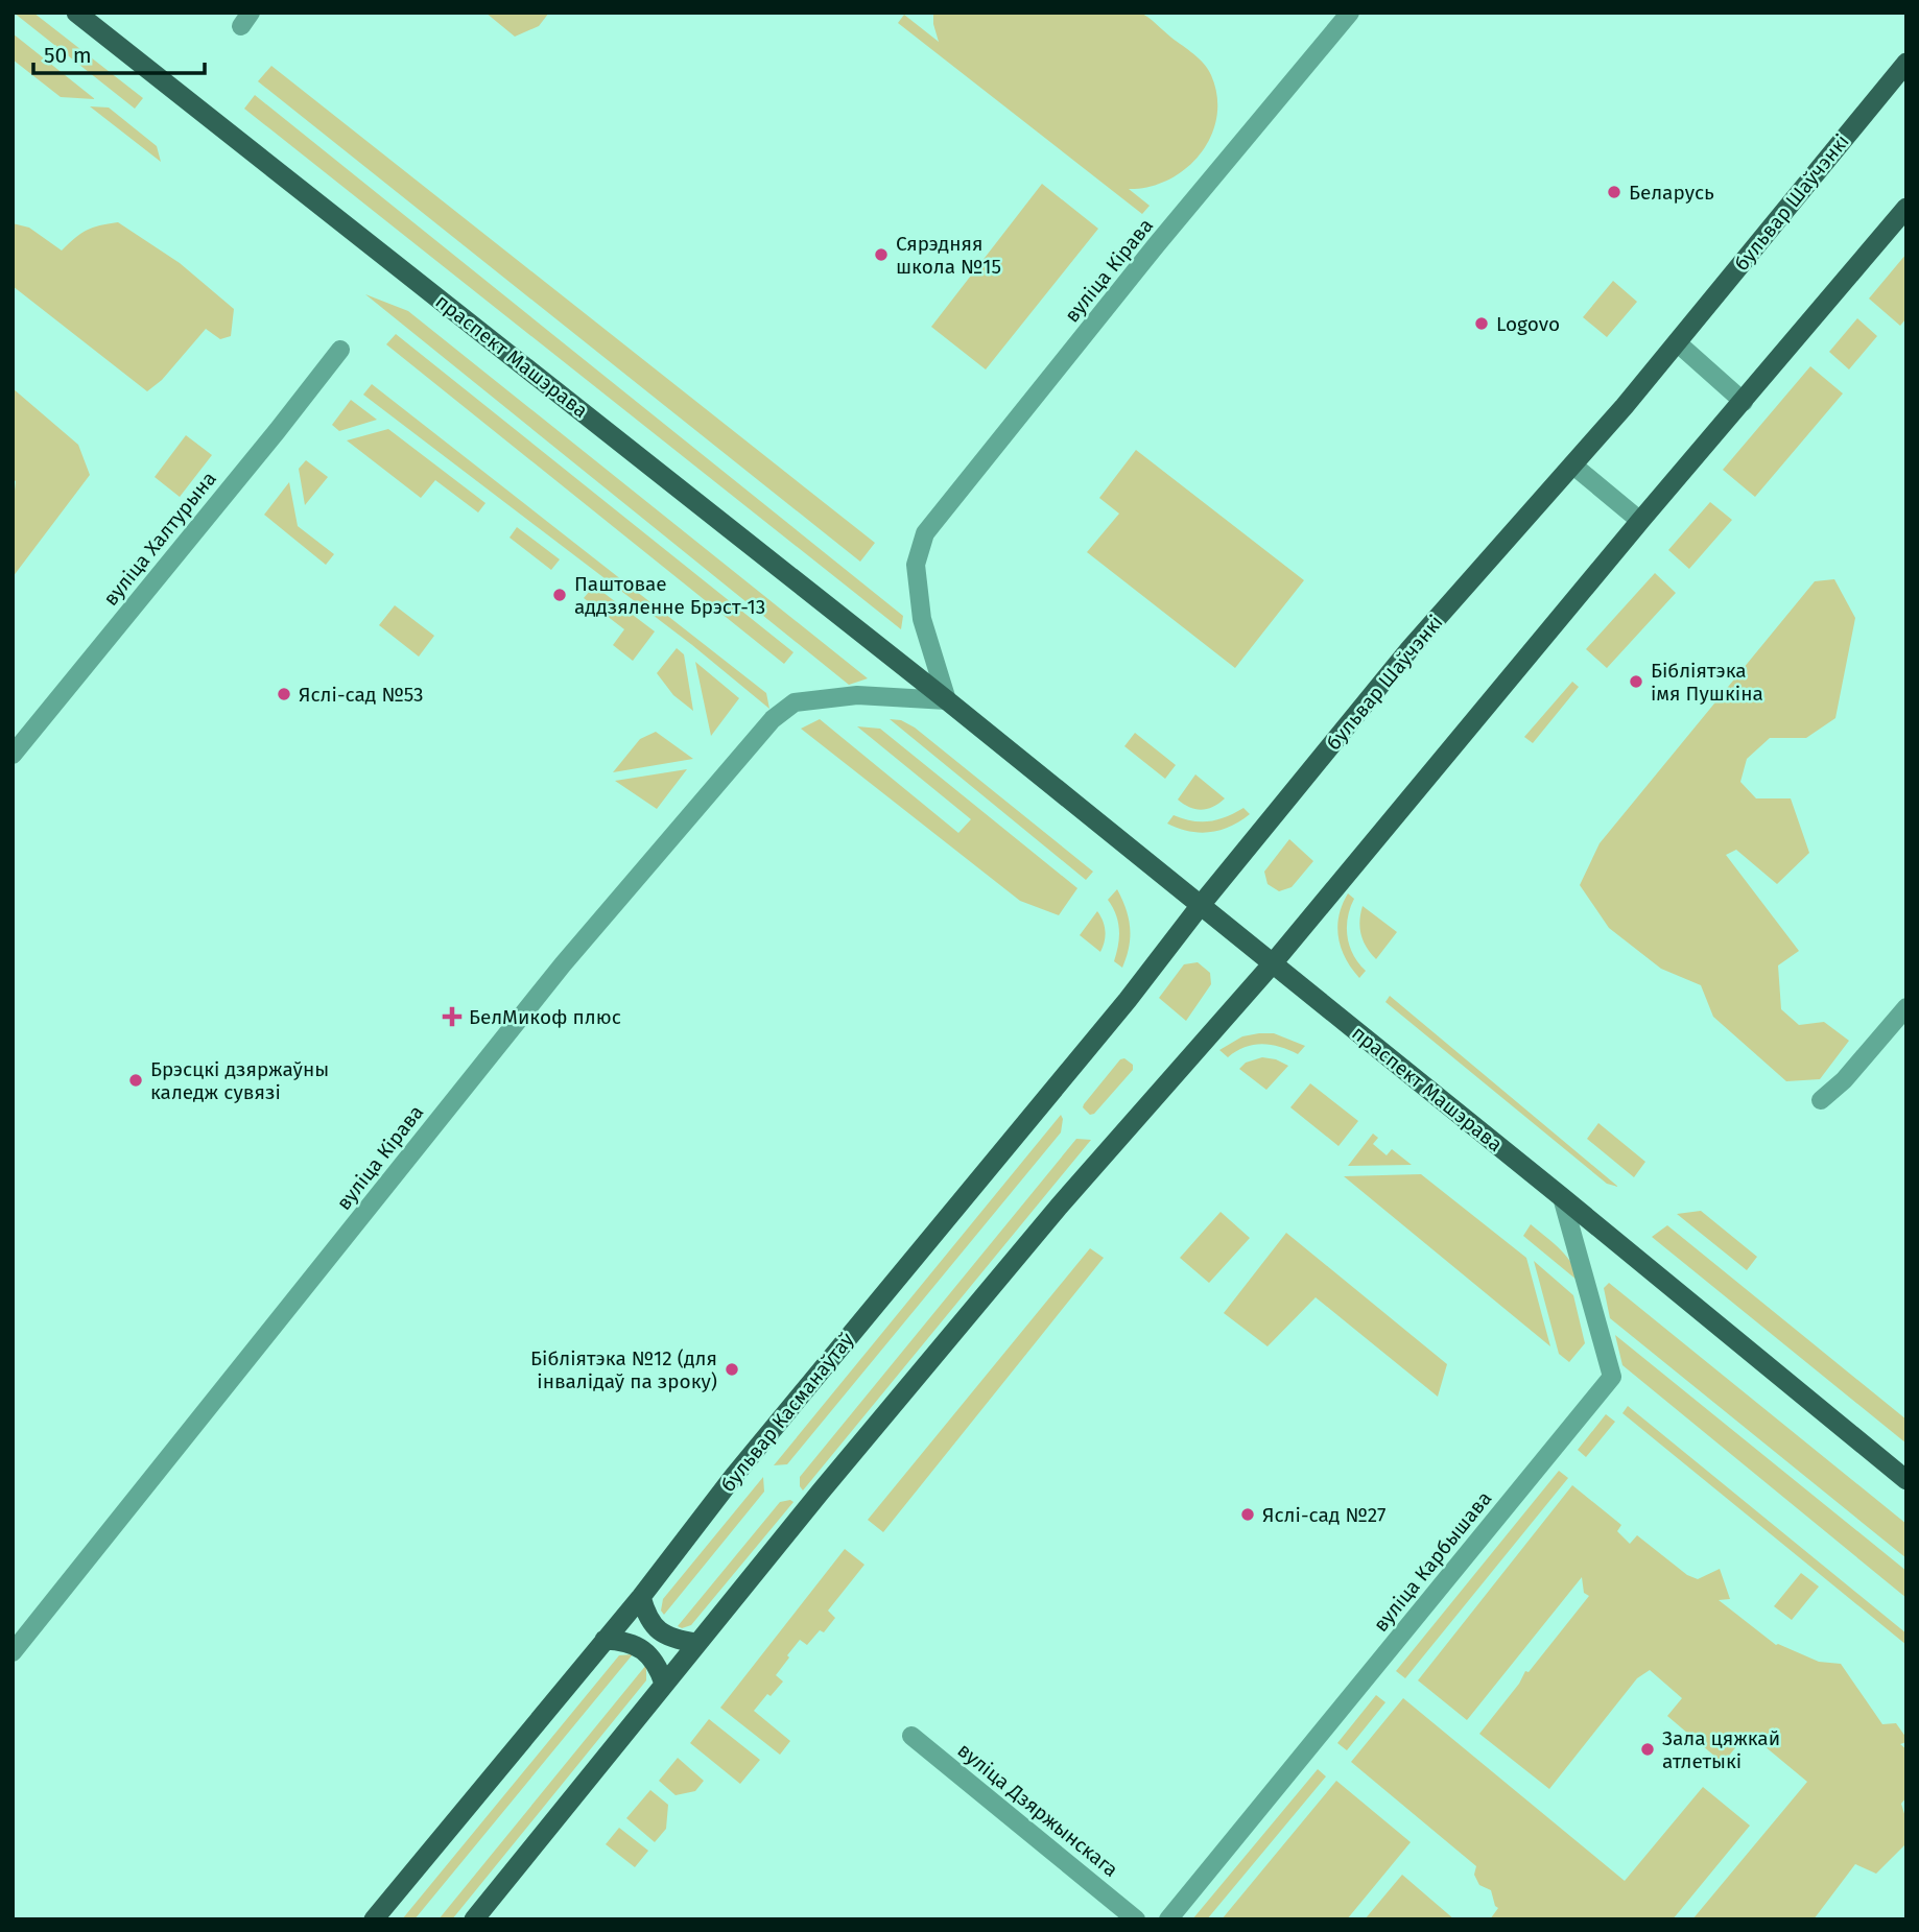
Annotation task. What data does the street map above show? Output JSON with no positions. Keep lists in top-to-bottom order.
{
  "streets": {
    "main road": ["бульвар Шаўчэнкі", "праспект Машэрава", "бульвар Касманаўтаў"],
    "street": [
      "вуліца Кірава",
      "вуліца Халтурына",
      "вуліца Карбышава",
      "вуліца Дзяржынскага"
    ]
  },
  "crossings": [
    ["бульвар Шаўчэнкі", "праспект Машэрава"],
    ["бульвар Шаўчэнкі", "бульвар Касманаўтаў"],
    ["вуліца Кірава", "праспект Машэрава"],
    ["праспект Машэрава", "бульвар Касманаўтаў"],
    ["праспект Машэрава", "вуліца Карбышава"]
  ],
  "places": {
    "other": [
      "Беларусь",
      "Сярэдняя школа №15",
      "Logovo",
      "Паштовае аддзяленне Брэст-13",
      "Бібліятэка імя Пушкіна",
      "Яслі-сад №53",
      "Брэсцкі дзяржаўны каледж сувязі",
      "Бібліятэка №12 (для інвалідаў па зроку)",
      "Яслі-сад №27",
      "Зала цяжкай атлетыкі"
    ],
    "health": ["БелМикоф плюс"]
  },
  "scale_bar": "50 m"
}
